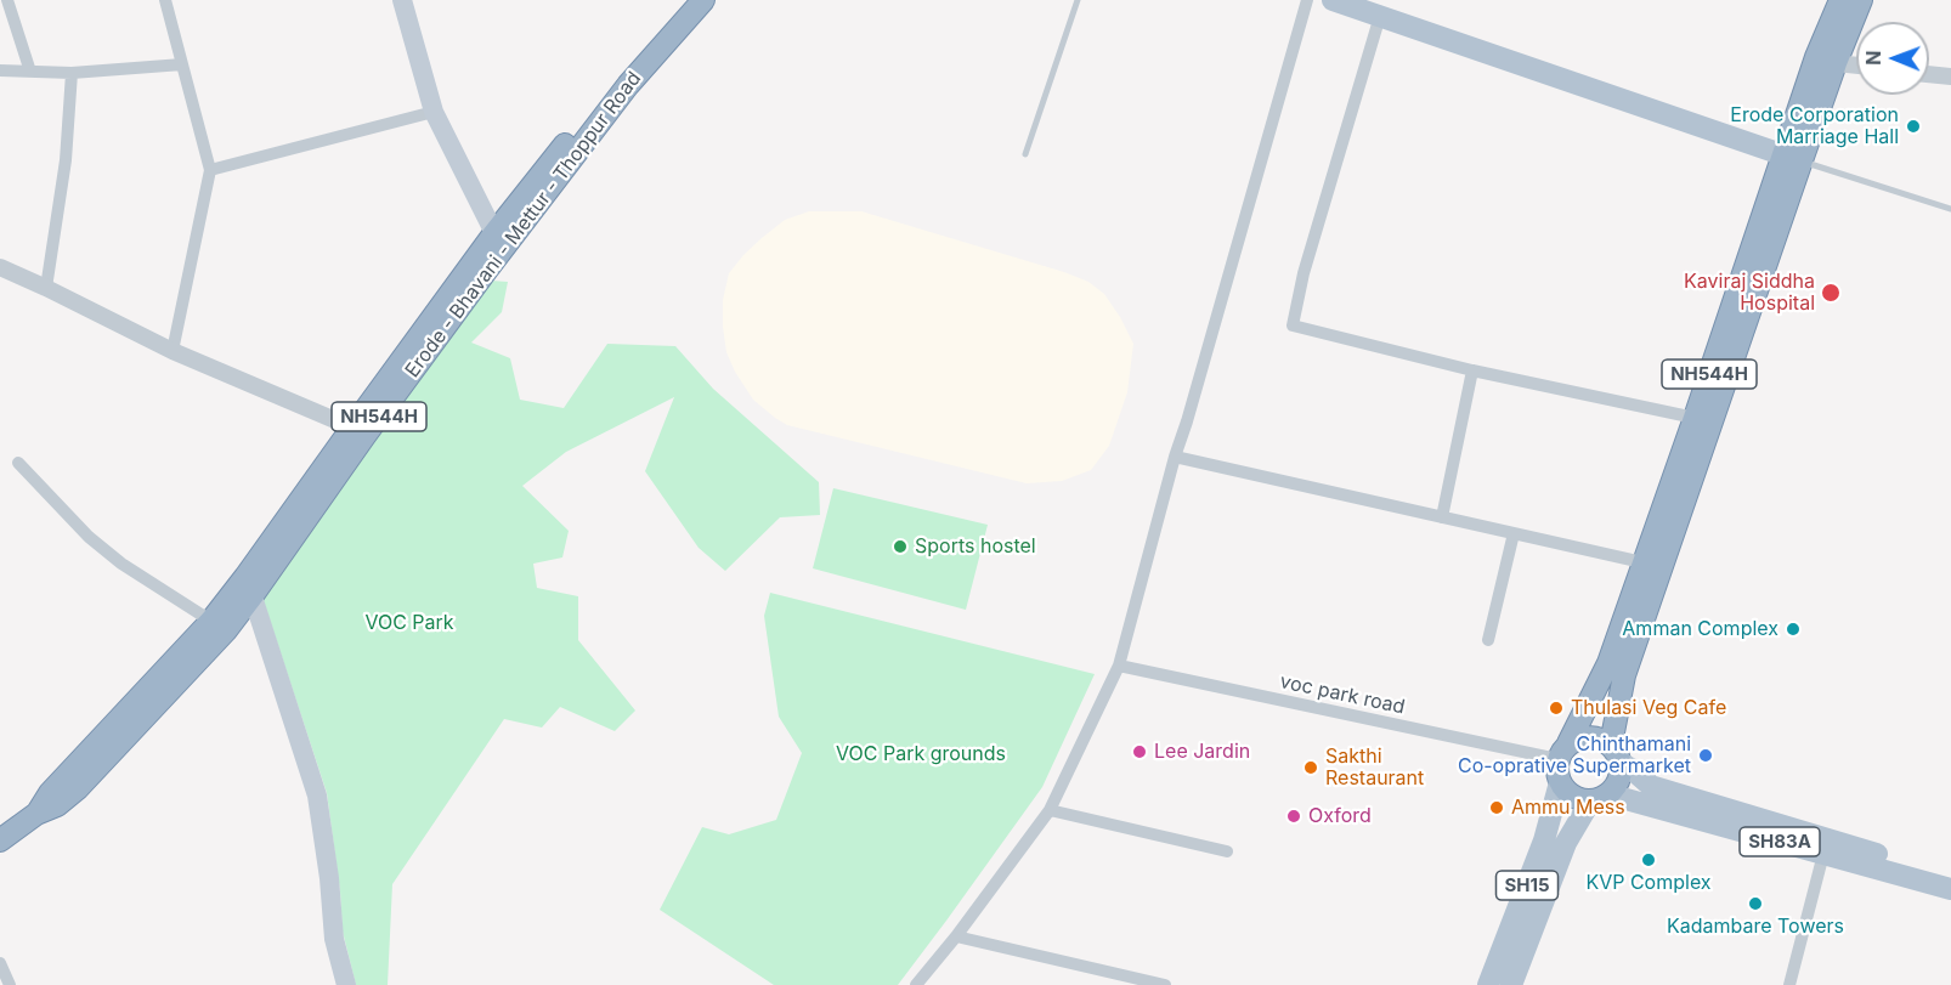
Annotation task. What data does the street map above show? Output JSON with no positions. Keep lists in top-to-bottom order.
{
  "streets": {
    "highway": ["Erode - Bhavani - Mettur - Thoppur Road", "NH544H"],
    "main road": ["SH83A", "SH15"],
    "street": ["voc park road"]
  },
  "crossings": [
    ["NH544H", "voc park road"],
    ["NH544H", "SH83A"],
    ["NH544H", "SH15"],
    ["voc park road", "SH83A"],
    ["voc park road", "SH15"],
    ["SH83A", "SH15"]
  ],
  "parks": ["VOC Park", "VOC Park grounds"],
  "places": [
    "Erode Corporation Marriage Hall",
    "Kaviraj Siddha Hospital",
    "Sports hostel",
    "Amman Complex",
    "Thulasi Veg Cafe",
    "Lee Jardin",
    "Chinthamani Co-oprative Supermarket",
    "Sakthi Restaurant",
    "Ammu Mess",
    "Oxford",
    "KVP Complex",
    "Kadambare Towers"
  ],
  "north": "left"
}
